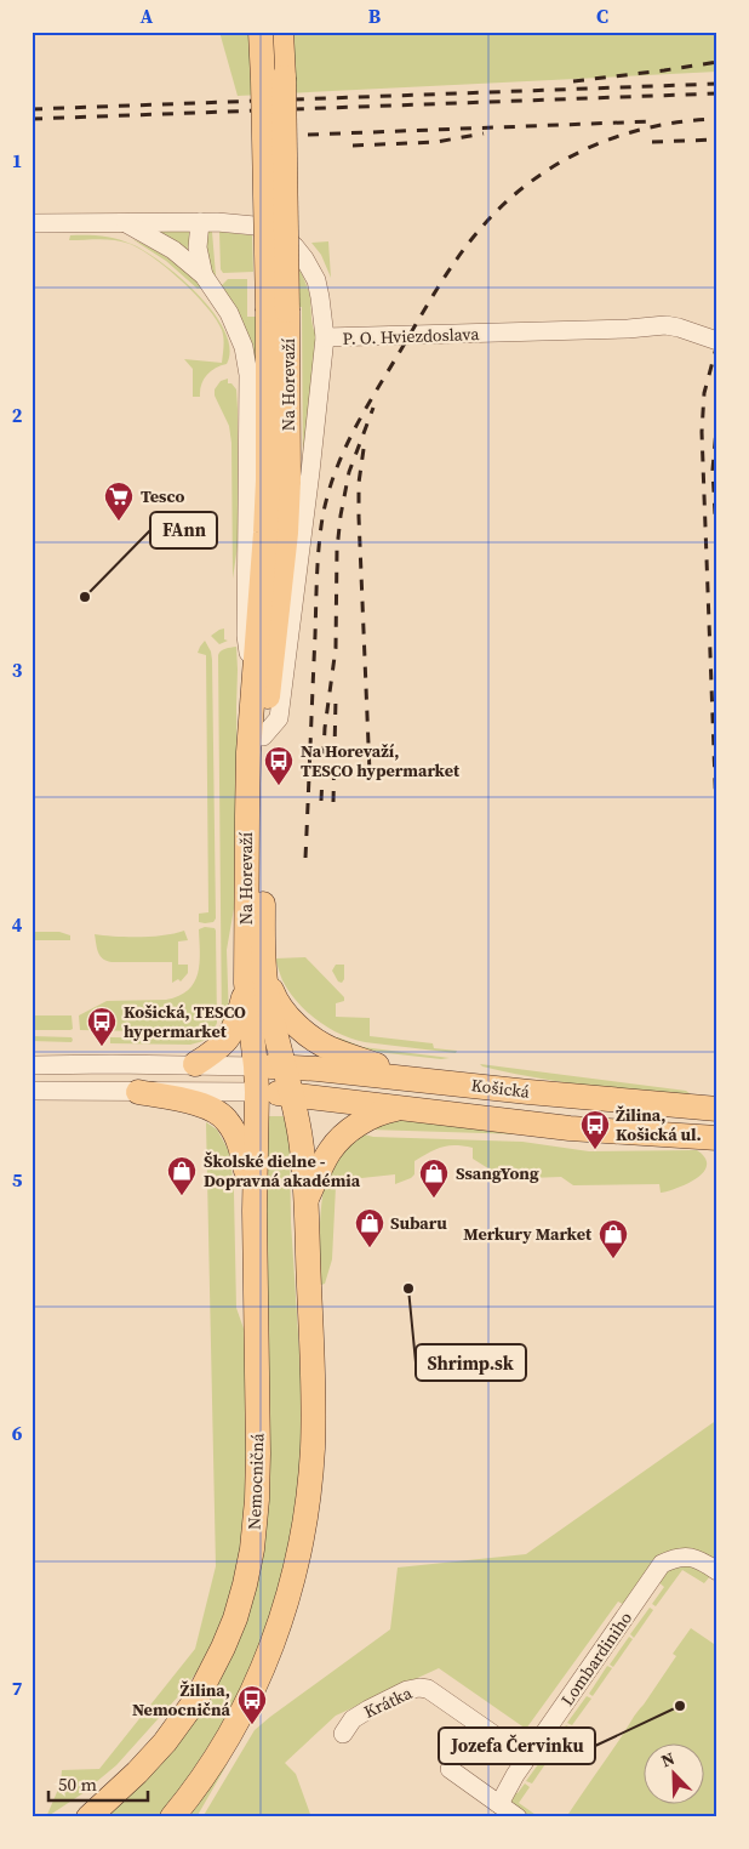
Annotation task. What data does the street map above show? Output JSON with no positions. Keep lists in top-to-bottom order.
{
  "streets": {
    "main road": ["Na Horevaží", "Košická", "Nemocničná"],
    "street": ["P. O. Hviezdoslava", "Lombardiniho", "Krátka"]
  },
  "crossings": [
    ["P. O. Hviezdoslava", "Na Horevaží"],
    ["Na Horevaží", "Košická"],
    ["Na Horevaží", "Nemocničná"],
    ["Košická", "Nemocničná"],
    ["Lombardiniho", "Krátka"]
  ],
  "places": {
    "supermarket": ["Tesco"],
    "other": ["FAnn", "Shrimp.sk", "Jozefa Červinku"],
    "bus stop": [
      "Na Horevaží, TESCO hypermarket",
      "Košická, TESCO hypermarket",
      "Žilina, Košická ul.",
      "Žilina, Nemocničná"
    ],
    "shop": [
      "Školské dielne - Dopravná akadémia",
      "SsangYong",
      "Subaru",
      "Merkury Market"
    ]
  },
  "scale_bar": "50 m",
  "north": "top left",
  "grid": {
    "columns": ["A", "B", "C"],
    "rows": [
      "1",
      "2",
      "3",
      "4",
      "5",
      "6",
      "7"
    ]
  }
}
